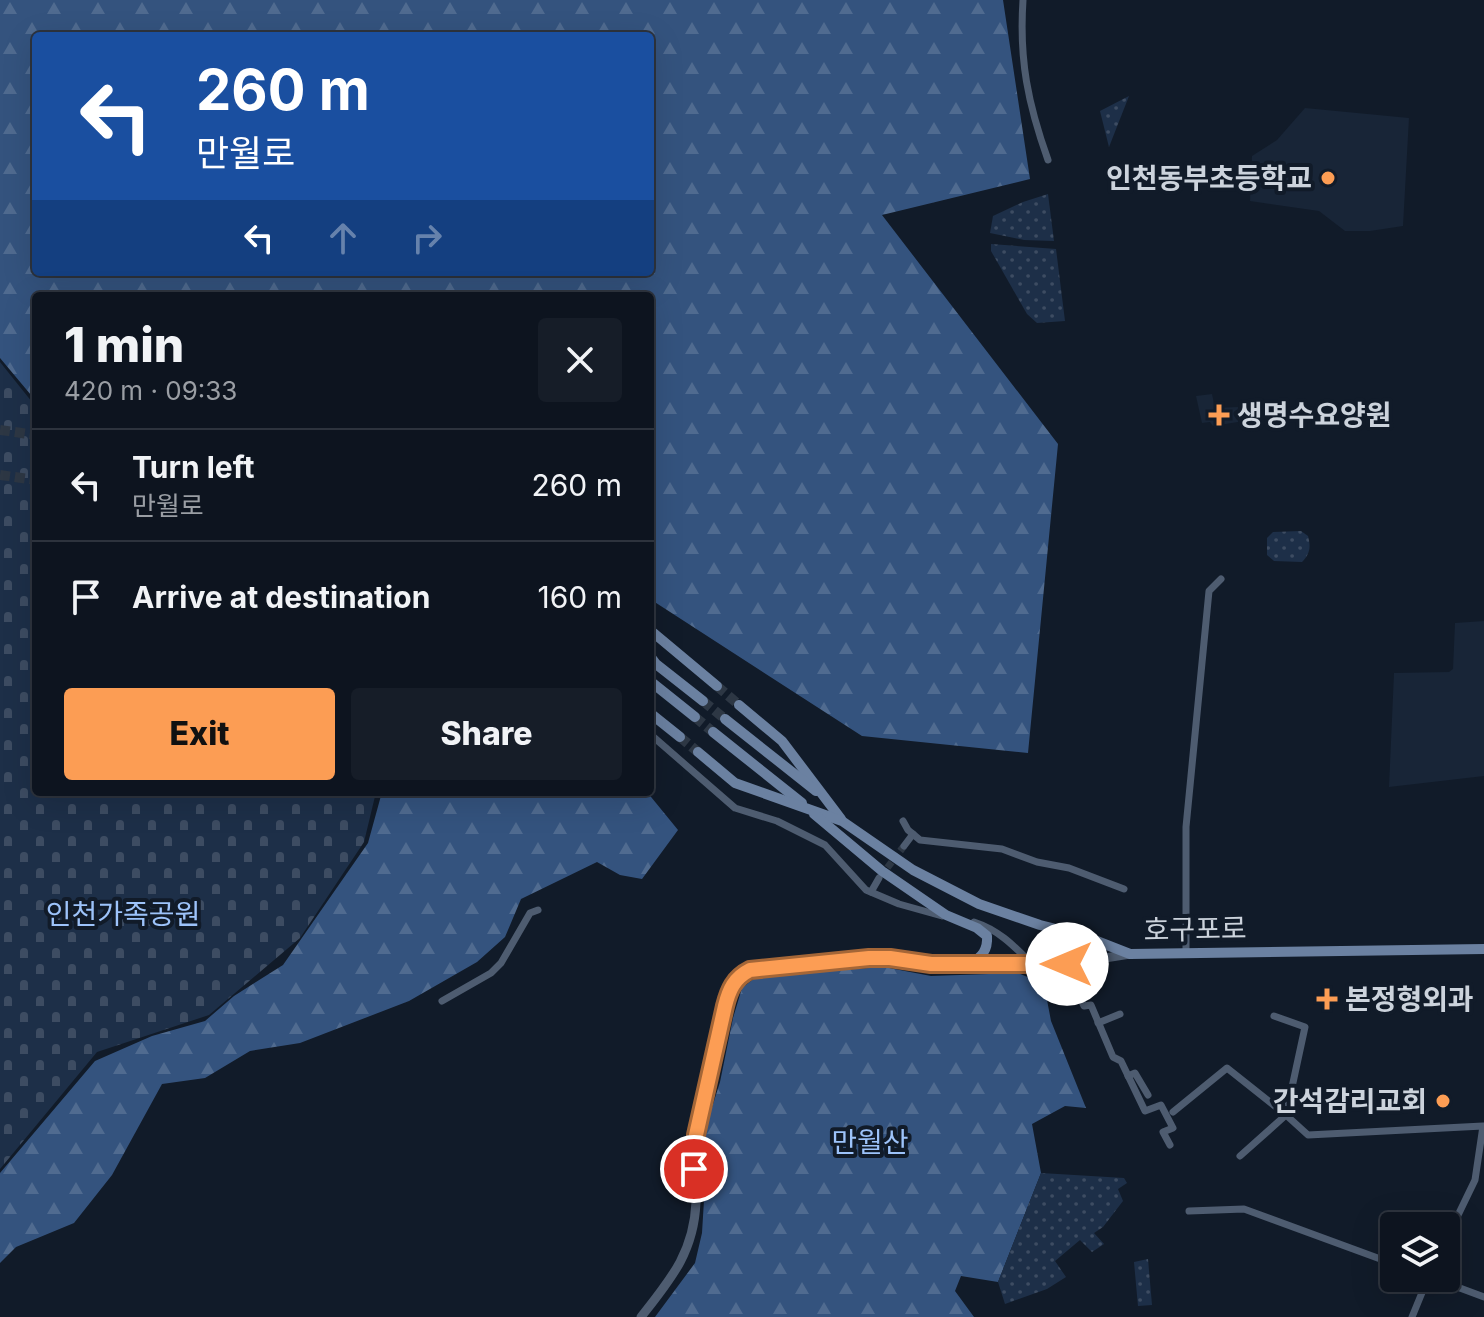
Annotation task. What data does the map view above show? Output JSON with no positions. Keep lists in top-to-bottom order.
{
  "streets": {
    "main road": ["호구포로"]
  },
  "parks": ["인천가족공원", "만월산"],
  "places": {
    "other": ["인천동부초등학교", "간석감리교회"],
    "health": ["생명수요양원", "본정형외과"]
  },
  "page": {
    "turn": ["260 m", "만월로"],
    "heading": ["1 min", "420 m · 09:33"],
    "list": [
      {
        "name": "Turn left",
        "note": "만월로",
        "value": "260 m"
      },
      {
        "name": "Arrive at destination",
        "value": "160 m"
      }
    ],
    "buttons": ["Exit", "Share"]
  }
}
